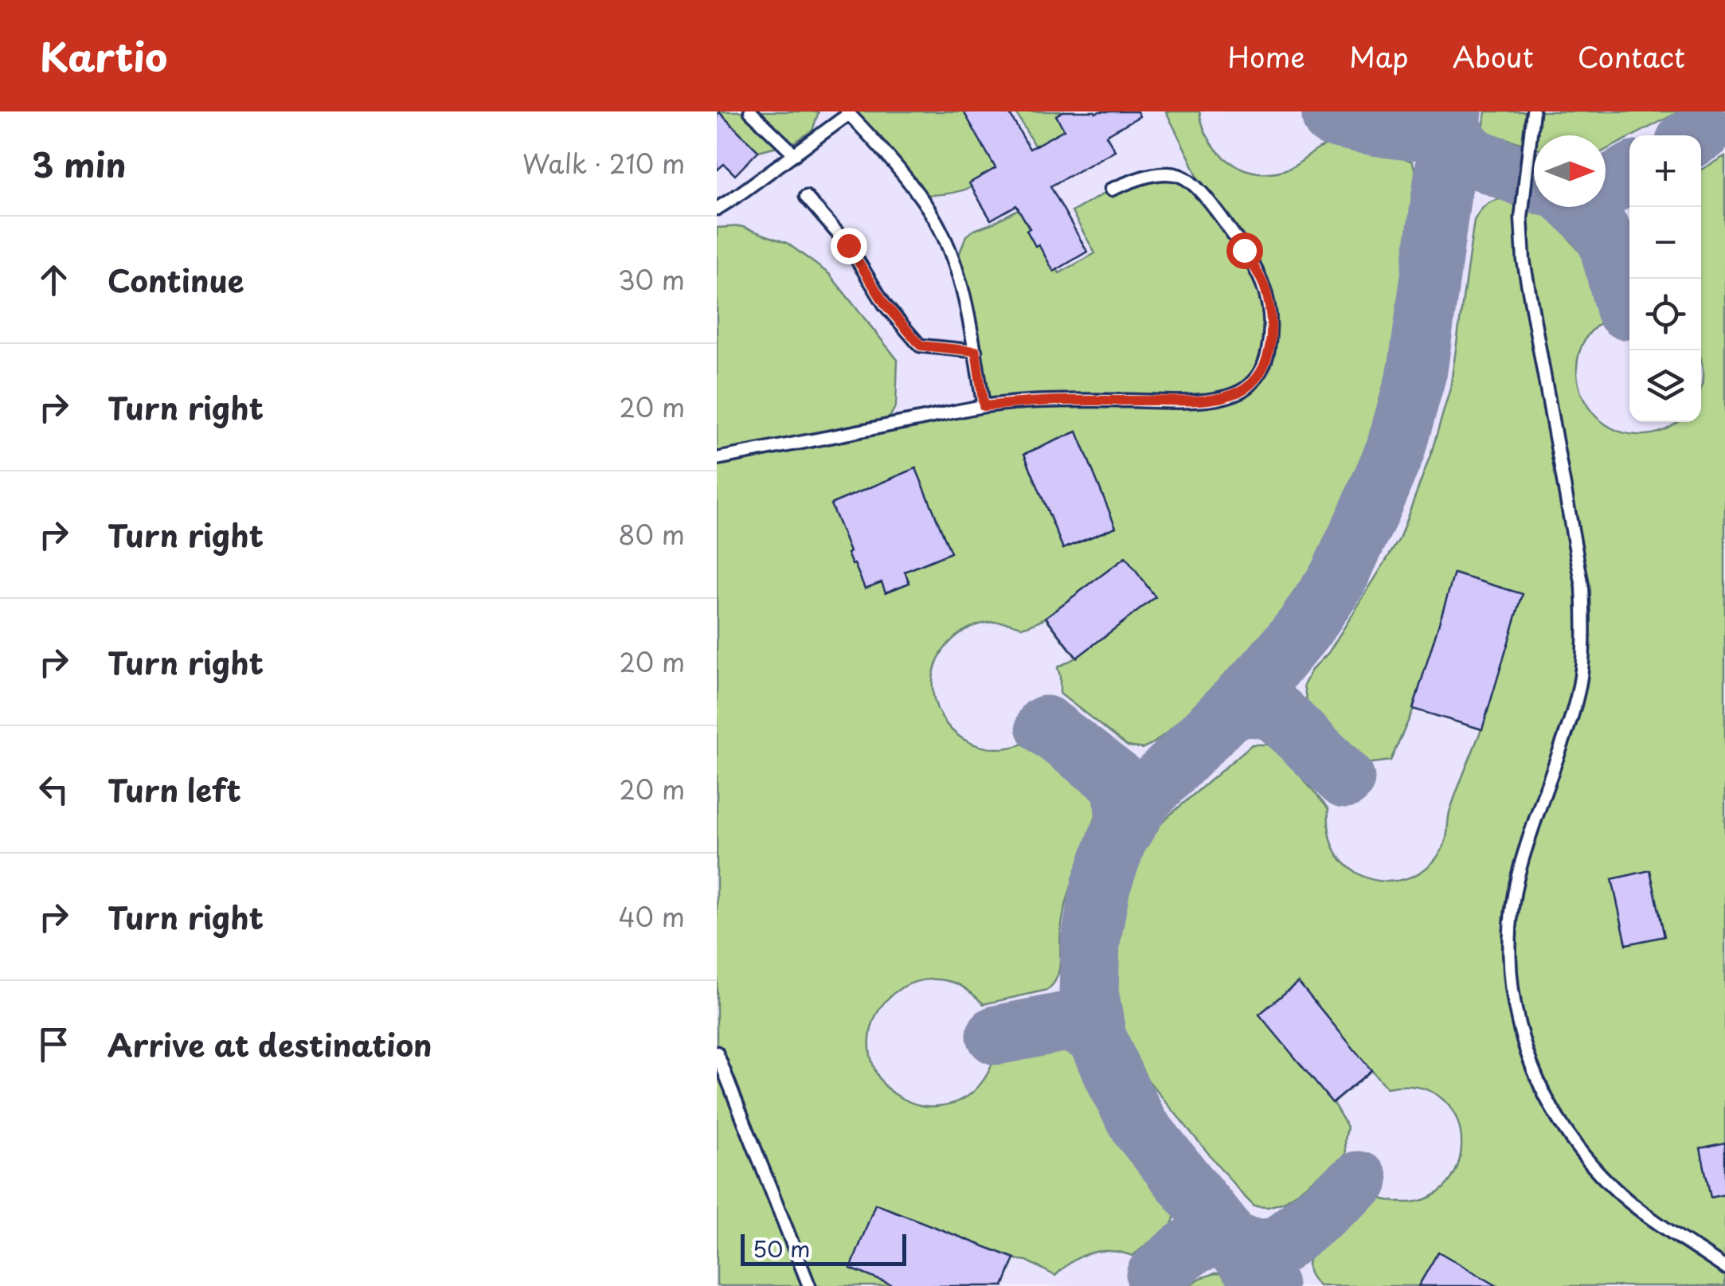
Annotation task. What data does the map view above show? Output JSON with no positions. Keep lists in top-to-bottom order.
{
  "scale_bar": "50 m",
  "north": "right",
  "page": {
    "header": "Kartio",
    "nav": [
      "Home",
      "Map",
      "About",
      "Contact"
    ],
    "heading": ["3 min", "Walk · 210 m"],
    "map_buttons": ["+", "−"],
    "list": [
      ["Continue", "30 m"],
      ["Turn right", "20 m"],
      ["Turn right", "80 m"],
      ["Turn right", "20 m"],
      ["Turn left", "20 m"],
      ["Turn right", "40 m"],
      "Arrive at destination"
    ],
    "scale": "50 m"
  }
}
